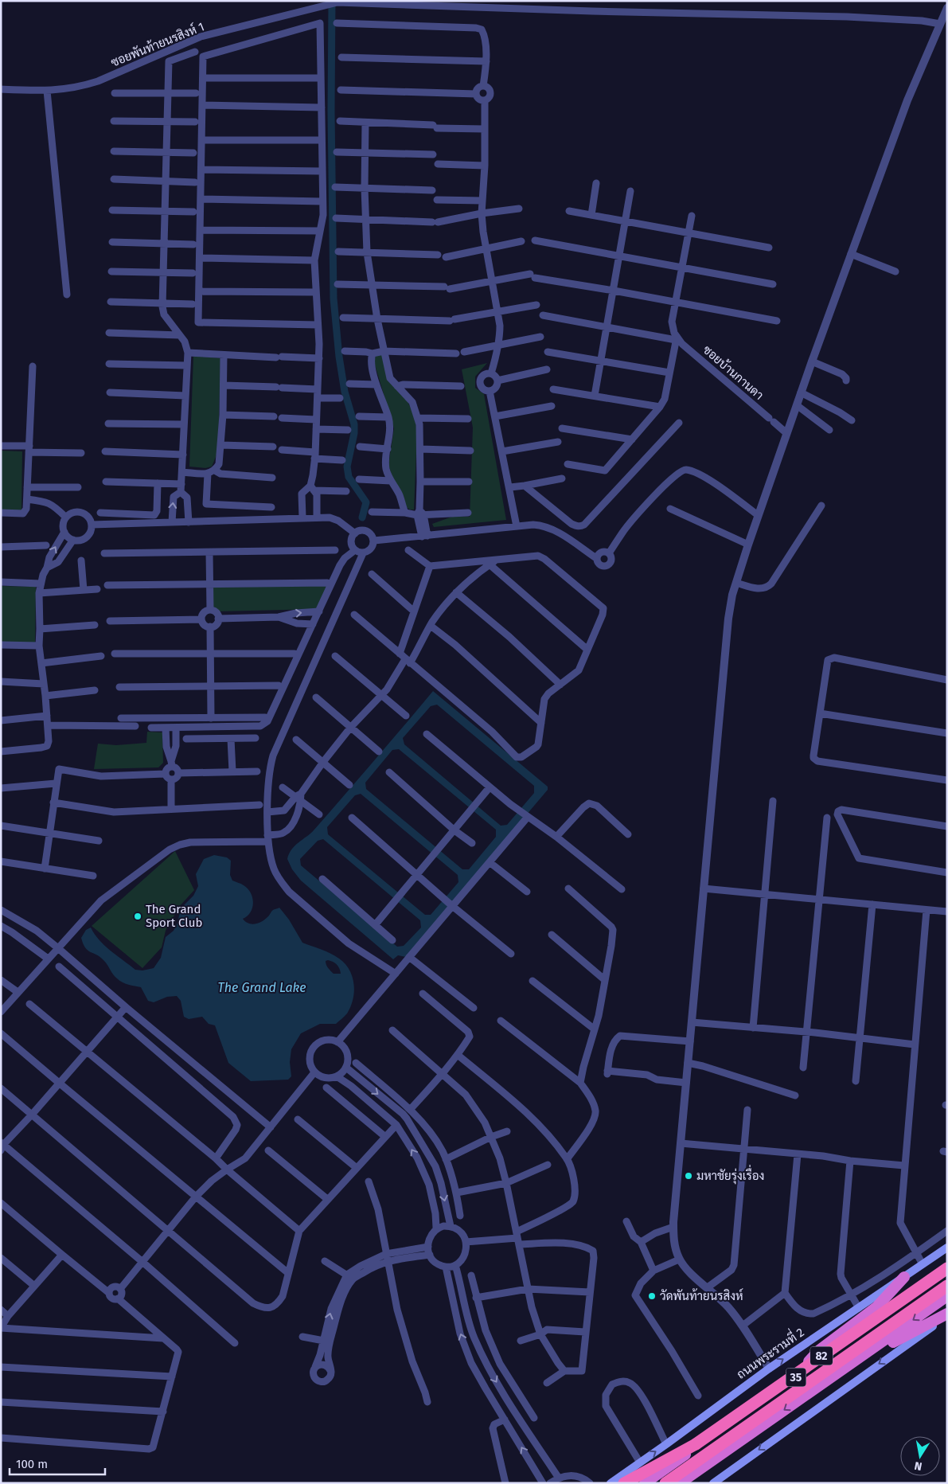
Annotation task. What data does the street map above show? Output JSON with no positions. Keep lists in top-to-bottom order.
{
  "streets": {
    "highway": ["82", "35"],
    "main road": ["ถนนพระรามที่ 2"],
    "street": ["ซอยพันท้ายนรสิงห์ 1", "ซอยบ้านกานดา"]
  },
  "crossings": [
    ["82", "35"]
  ],
  "water": ["The Grand Lake"],
  "places": ["The Grand Sport Club", "มหาชัยรุ่งเรื่อง", "วัดพันท้ายนรสิงห์"],
  "scale_bar": "100 m",
  "north": "bottom"
}
